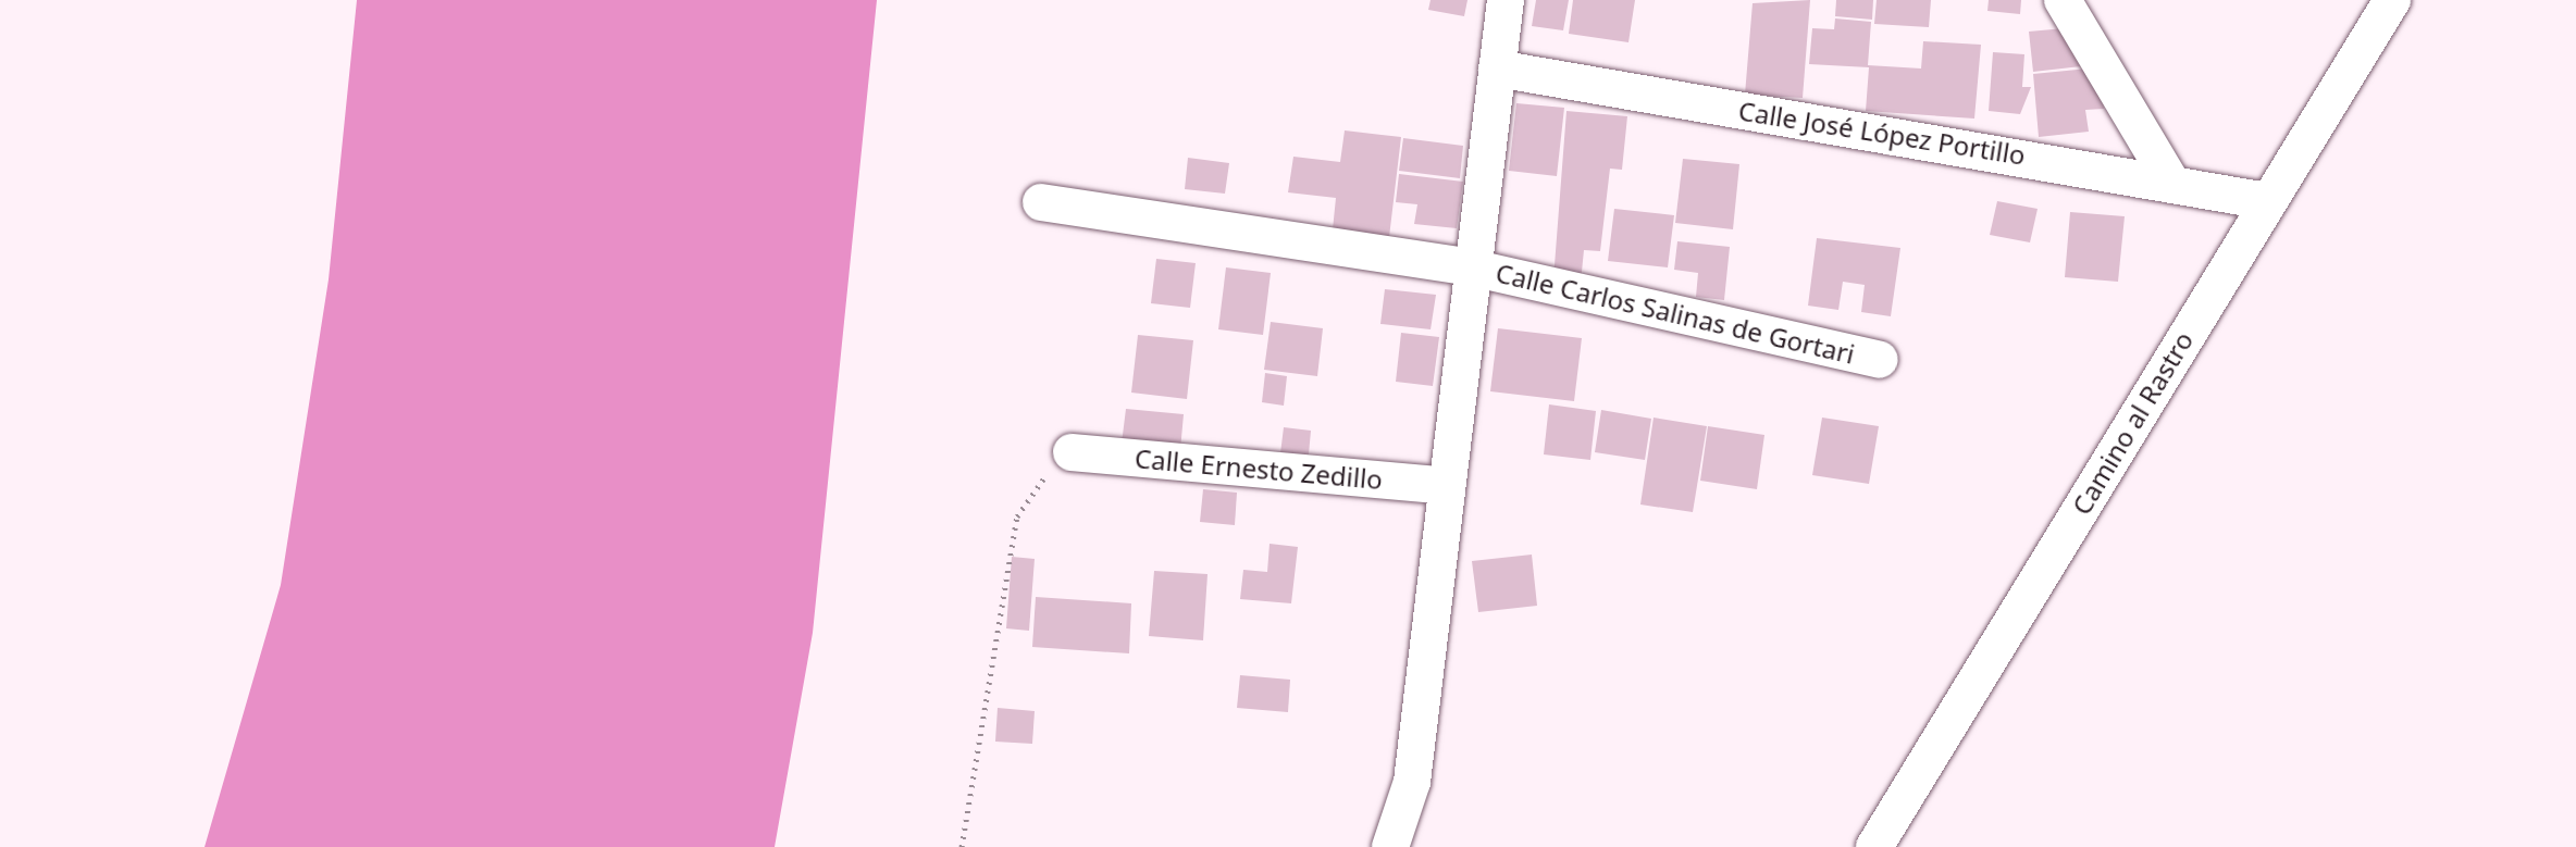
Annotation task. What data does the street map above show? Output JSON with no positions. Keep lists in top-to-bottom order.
{
  "streets": {
    "street": [
      "Calle José López Portillo",
      "Calle Carlos Salinas de Gortari",
      "Camino al Rastro",
      "Calle Ernesto Zedillo"
    ]
  },
  "crossings": [
    ["Calle José López Portillo", "Camino al Rastro"]
  ]
}
